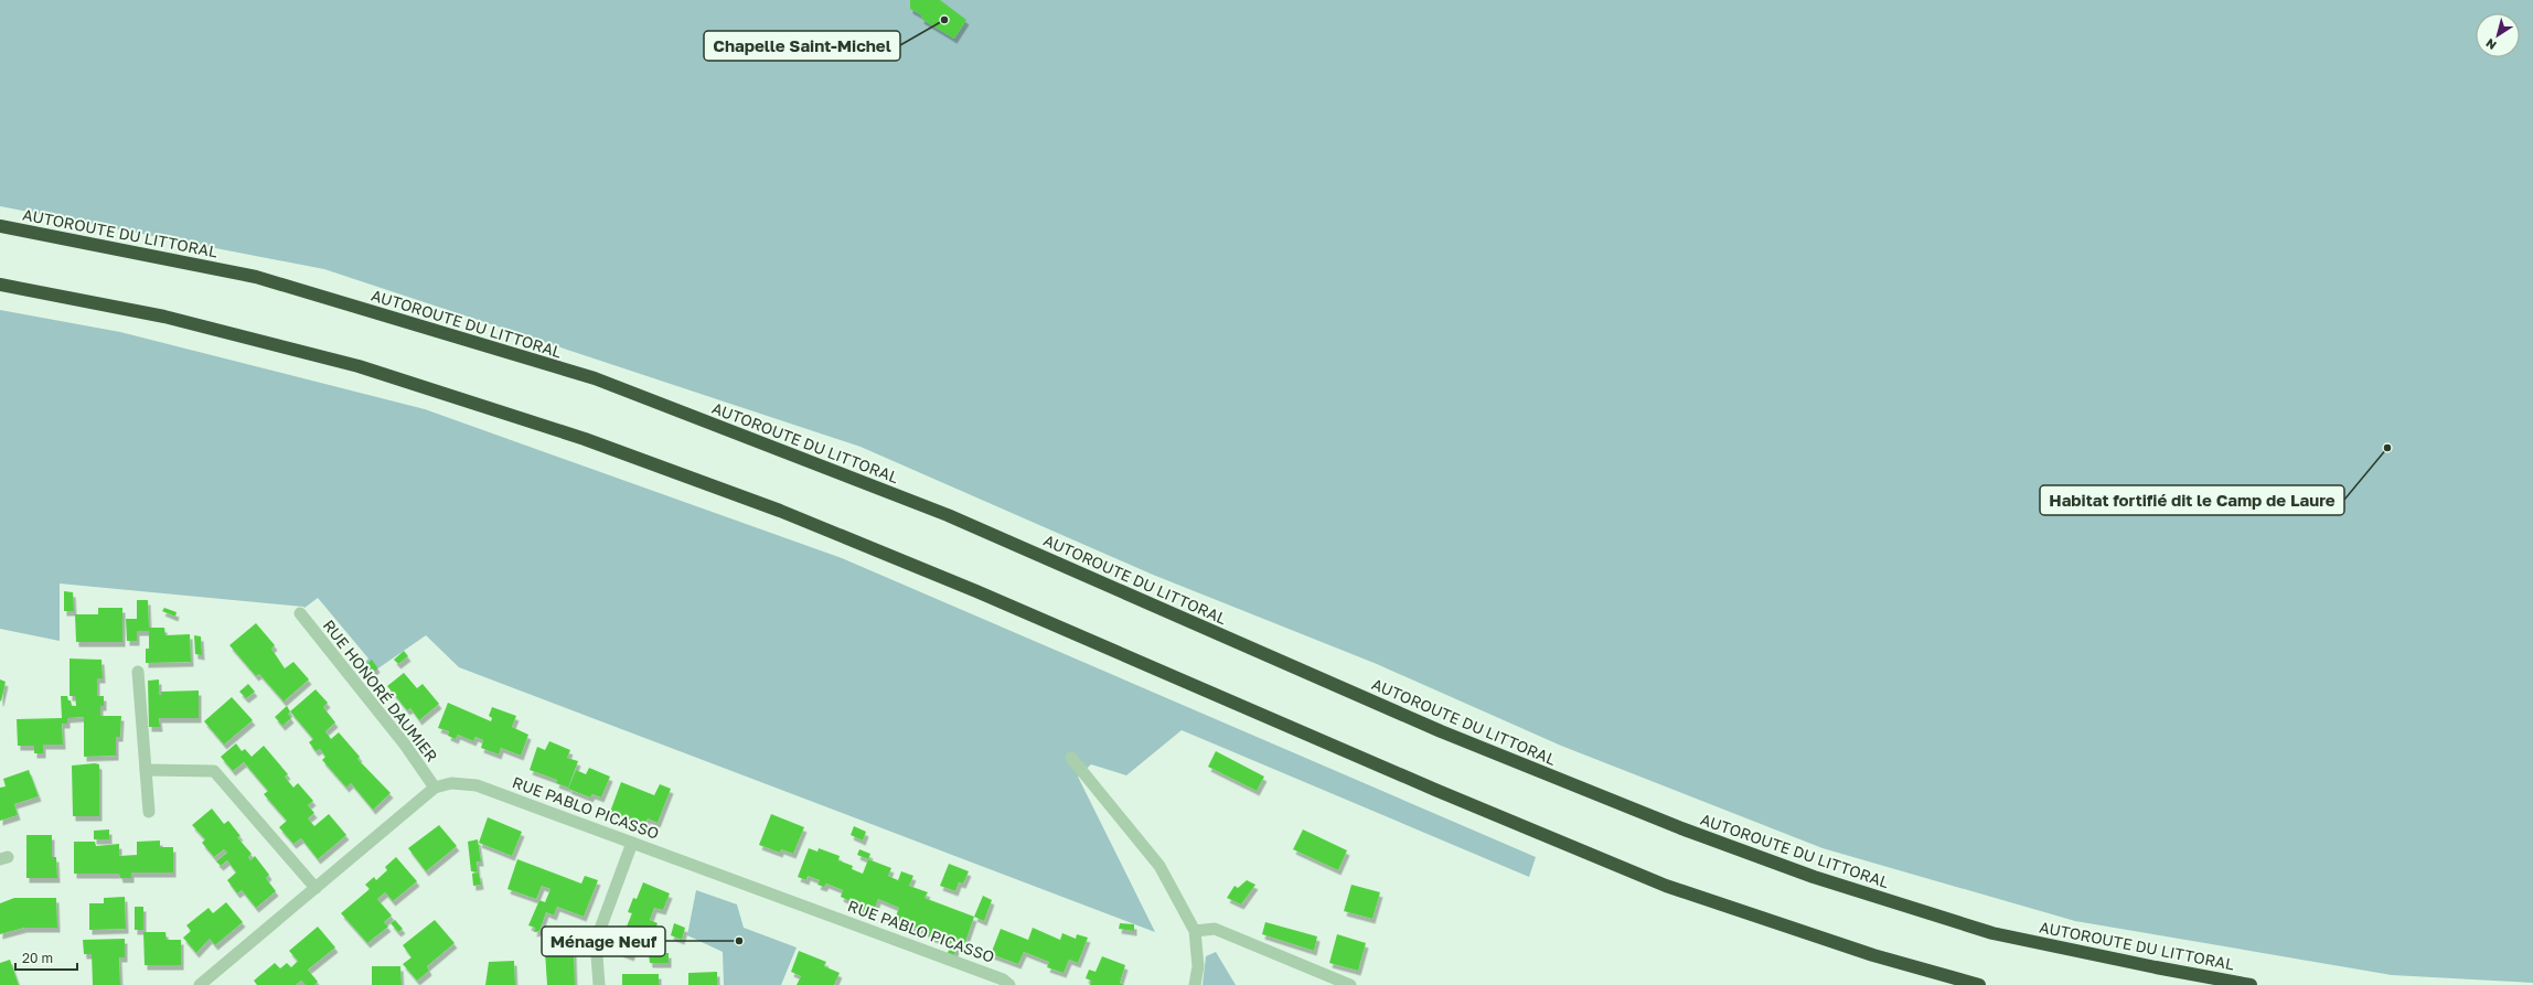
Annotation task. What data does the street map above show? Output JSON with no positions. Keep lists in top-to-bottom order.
{
  "streets": {
    "highway": ["AUTOROUTE DU LITTORAL"],
    "street": ["RUE HONORÉ DAUMIER", "RUE PABLO PICASSO"]
  },
  "crossings": [
    ["RUE HONORÉ DAUMIER", "RUE PABLO PICASSO"]
  ],
  "places": ["Chapelle Saint-Michel", "Habitat fortifié dit le Camp de Laure", "Ménage Neuf"],
  "scale_bar": "20 m",
  "north": "bottom left"
}
